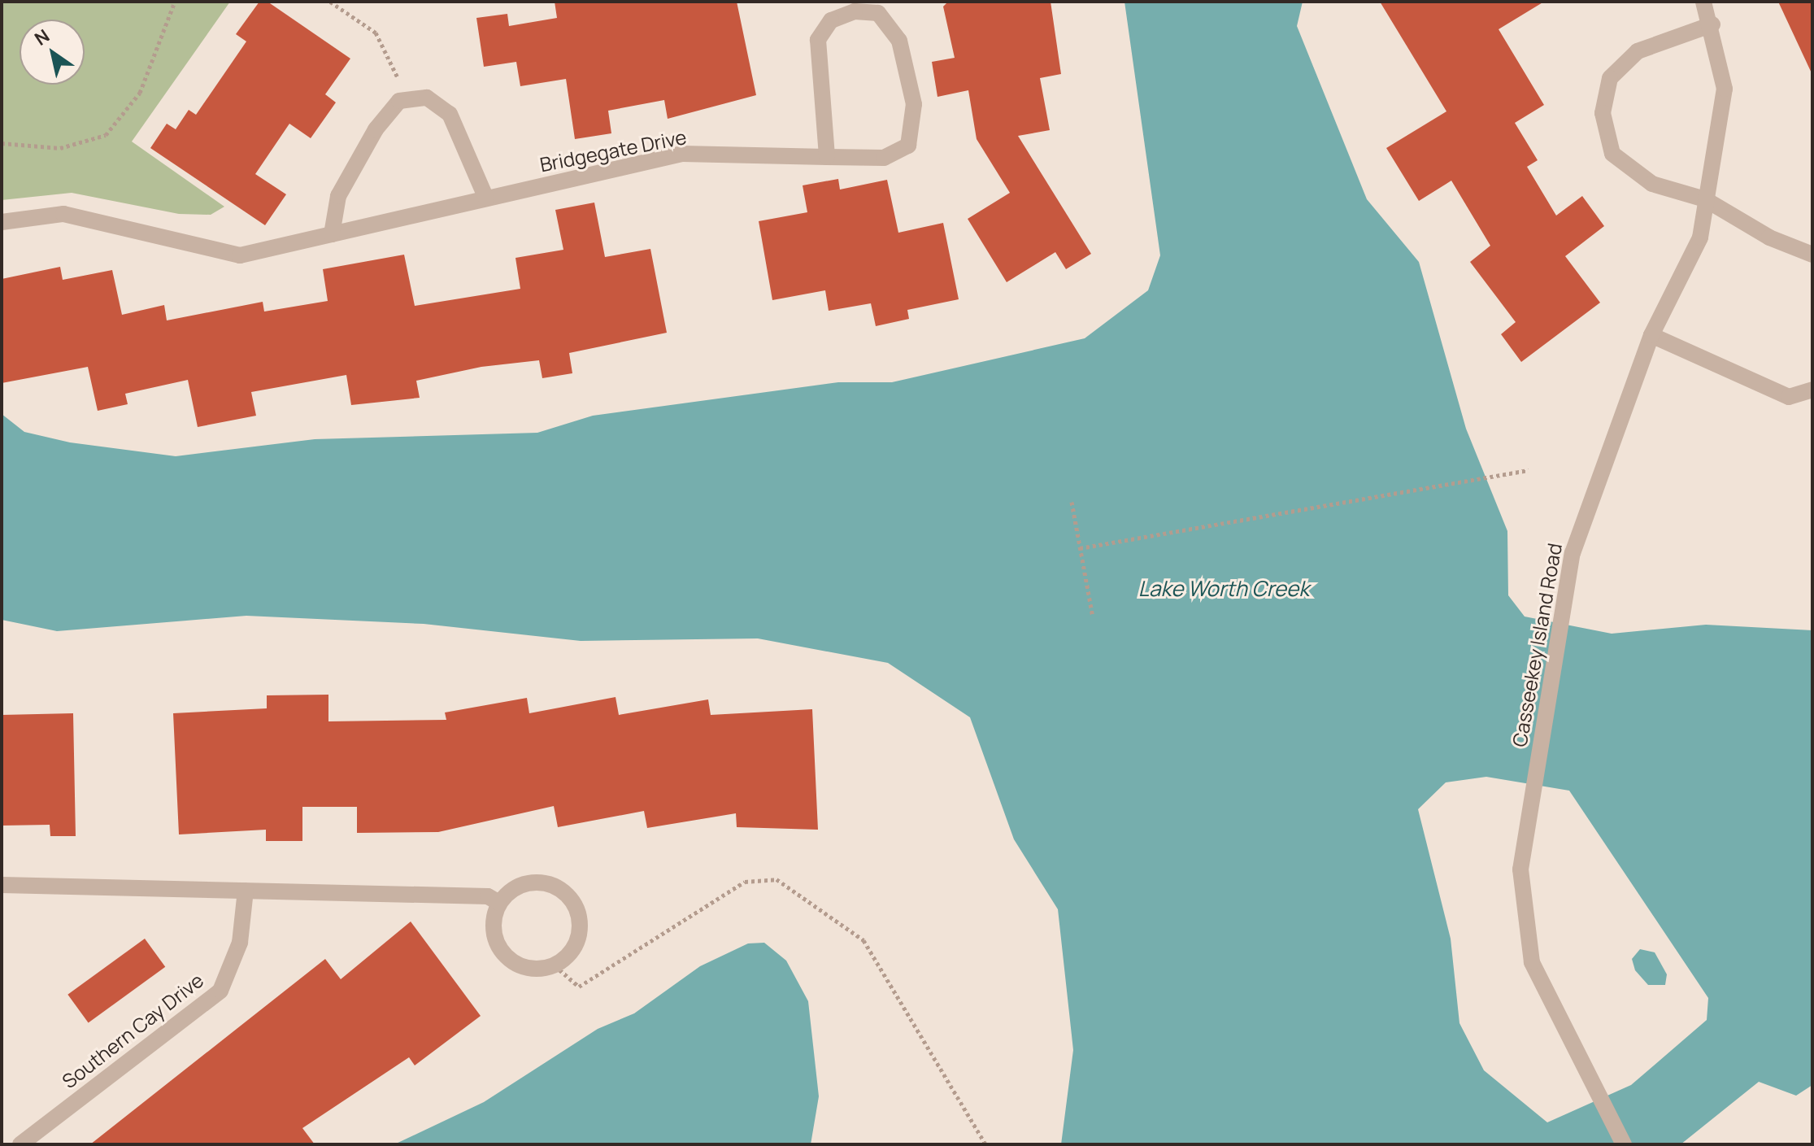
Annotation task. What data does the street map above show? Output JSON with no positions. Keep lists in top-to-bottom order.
{
  "streets": {
    "street": ["Bridgegate Drive", "Casseekey Island Road", "Southern Cay Drive"]
  },
  "water": ["Lake Worth Creek"],
  "north": "top left"
}
